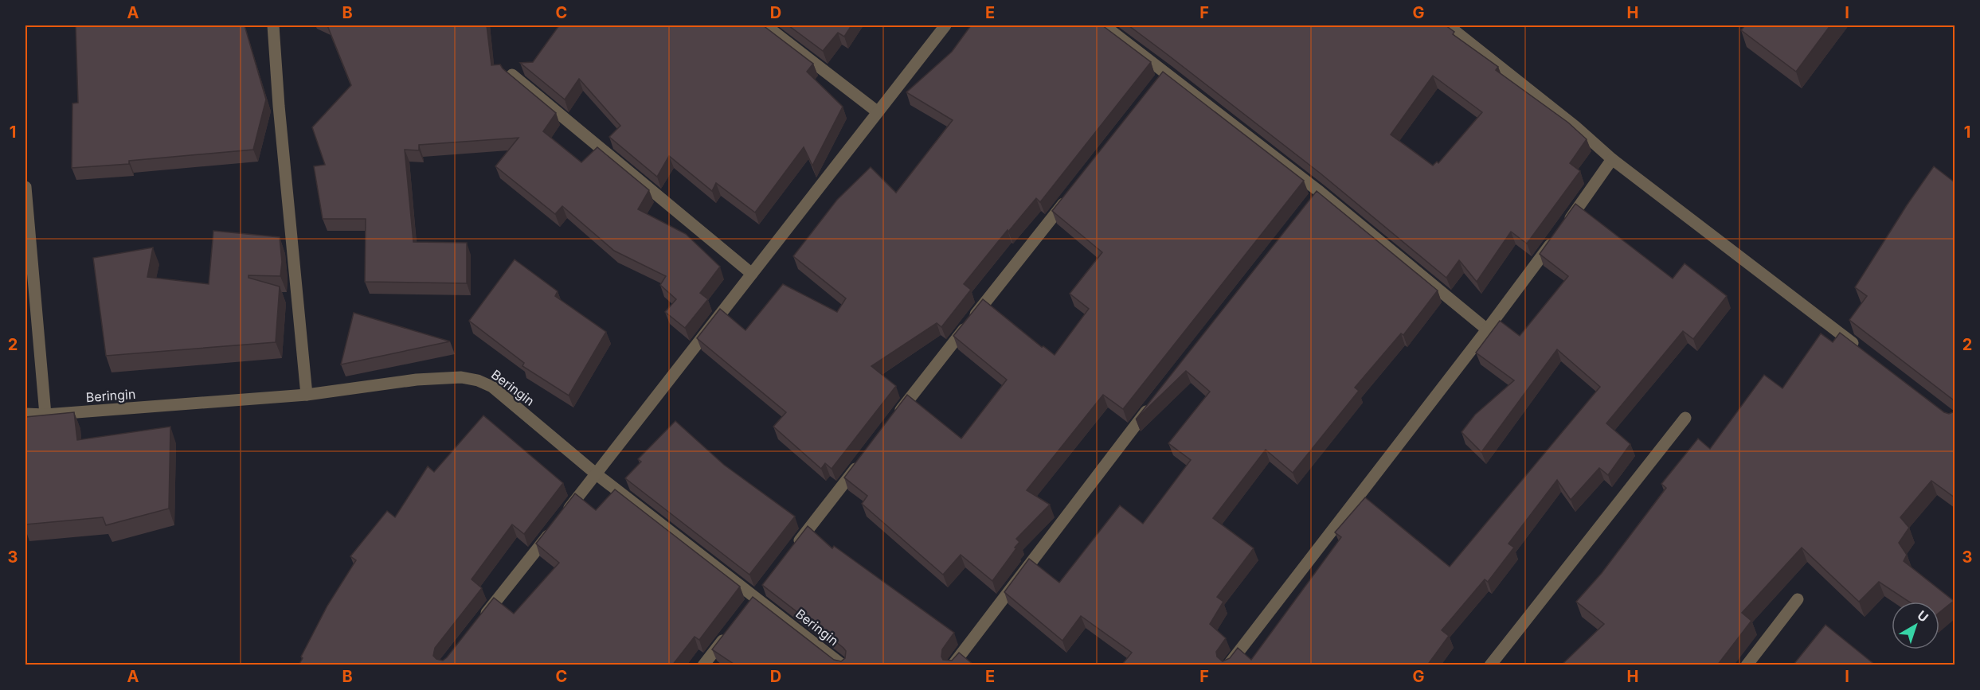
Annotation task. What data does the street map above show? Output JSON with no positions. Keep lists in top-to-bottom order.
{
  "streets": {
    "street": ["Beringin"]
  },
  "north": "top right",
  "grid": {
    "columns": [
      "A",
      "B",
      "C",
      "D",
      "E",
      "F",
      "G",
      "H",
      "I"
    ],
    "rows": ["1", "2", "3"]
  }
}
